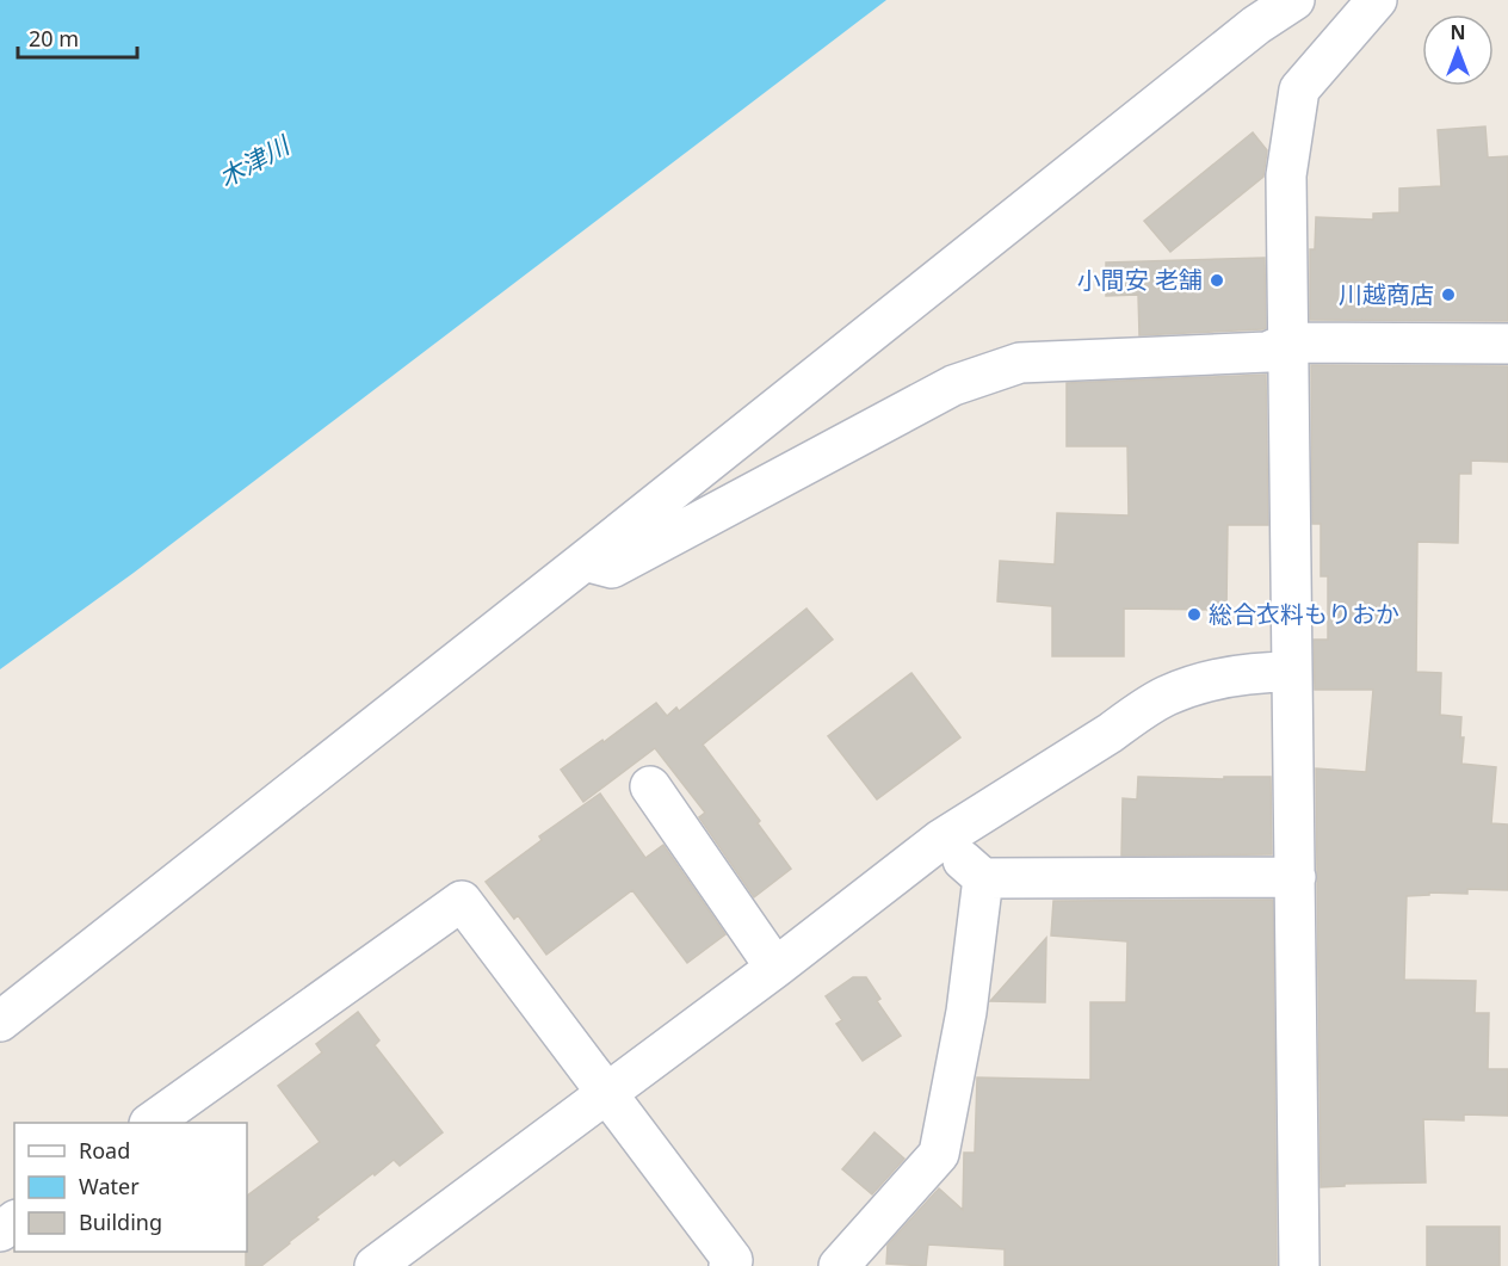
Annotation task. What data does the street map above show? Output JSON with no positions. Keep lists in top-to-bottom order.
{
  "water": ["木津川"],
  "places": ["小間安 老舗", "川越商店", "総合衣料もりおか"],
  "legend": ["Road", "Water", "Building"],
  "scale_bar": "20 m",
  "north": "top"
}
